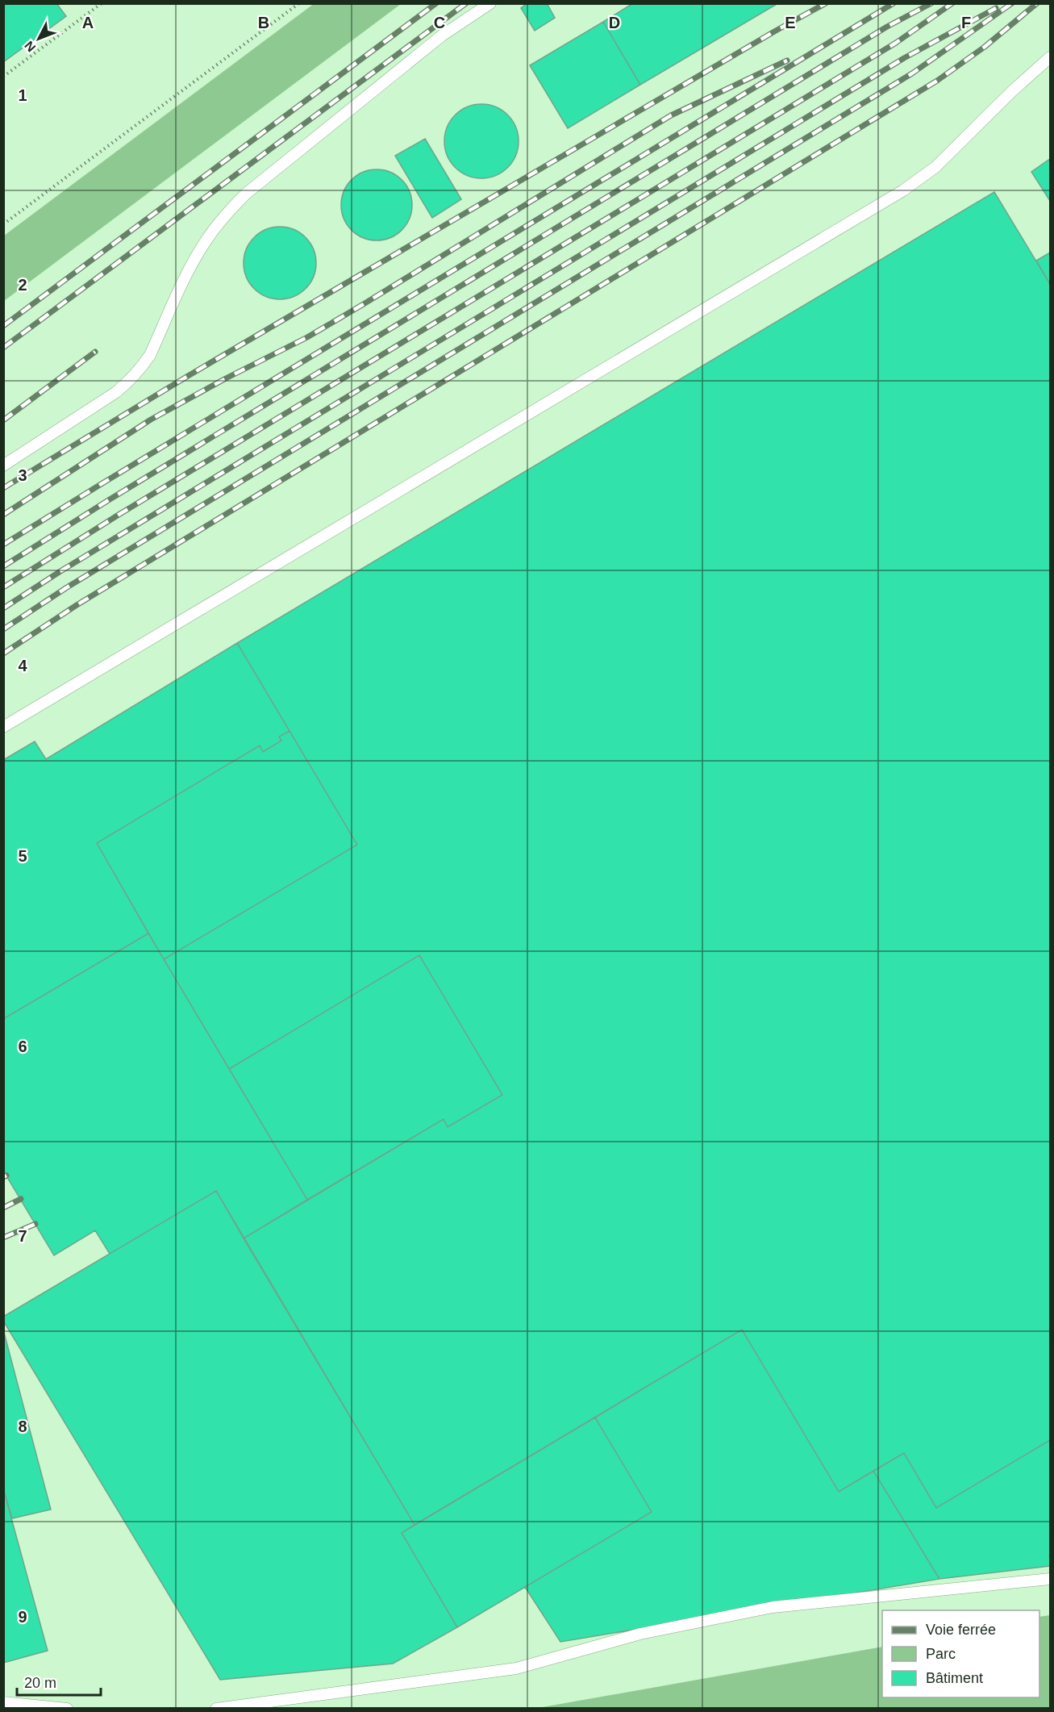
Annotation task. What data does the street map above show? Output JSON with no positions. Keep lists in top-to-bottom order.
{
  "legend": ["Voie ferrée", "Parc", "Bâtiment"],
  "scale_bar": "20 m",
  "north": "bottom left",
  "grid": {
    "columns": [
      "A",
      "B",
      "C",
      "D",
      "E",
      "F"
    ],
    "rows": [
      "1",
      "2",
      "3",
      "4",
      "5",
      "6",
      "7",
      "8",
      "9"
    ]
  }
}
